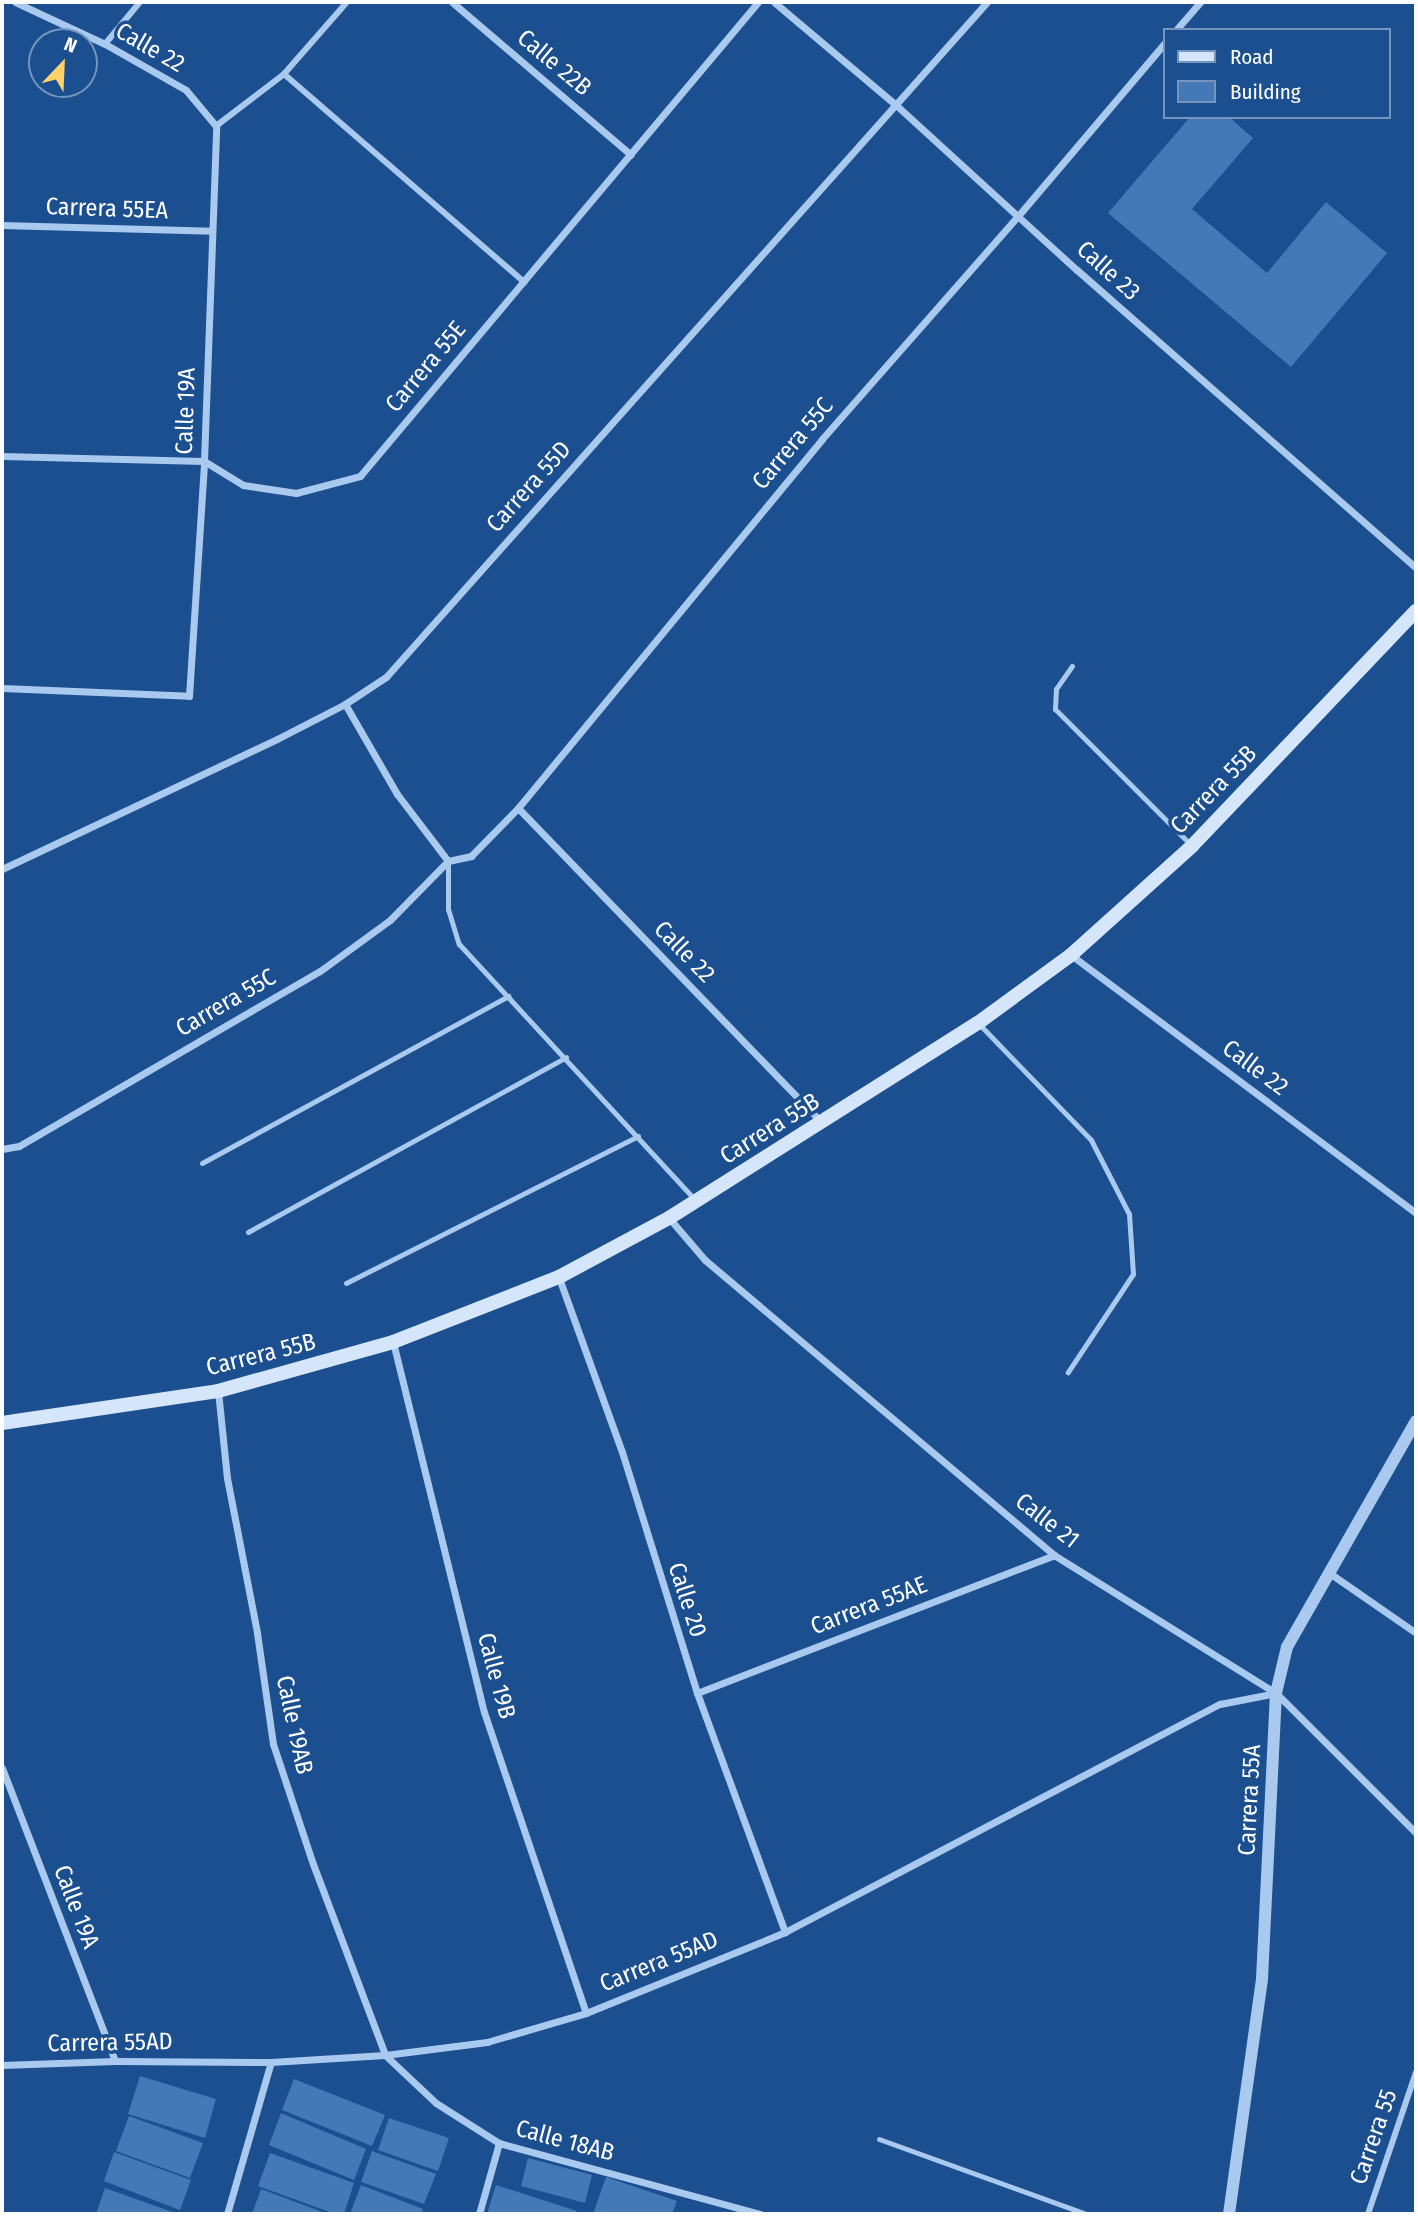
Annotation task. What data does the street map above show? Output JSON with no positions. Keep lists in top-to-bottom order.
{
  "streets": {
    "main road": ["Carrera 55B"],
    "street": [
      "Calle 22",
      "Calle 22B",
      "Carrera 55EA",
      "Calle 23",
      "Carrera 55E",
      "Calle 19A",
      "Carrera 55C",
      "Carrera 55D",
      "Calle 21",
      "Calle 20",
      "Carrera 55AE",
      "Calle 19B",
      "Calle 19AB",
      "Carrera 55A",
      "Carrera 55AD",
      "Carrera 55",
      "Calle 18AB"
    ]
  },
  "crossings": [
    ["Calle 22", "Calle 19A"],
    ["Calle 22", "Carrera 55C"],
    ["Calle 22", "Carrera 55B"],
    ["Calle 22B", "Carrera 55E"],
    ["Carrera 55EA", "Calle 19A"],
    ["Calle 23", "Carrera 55C"],
    ["Calle 23", "Carrera 55D"],
    ["Carrera 55E", "Calle 19A"],
    ["Calle 19A", "Carrera 55AD"],
    ["Carrera 55B", "Calle 21"],
    ["Carrera 55B", "Calle 20"],
    ["Carrera 55B", "Calle 19B"],
    ["Carrera 55B", "Calle 19AB"],
    ["Calle 21", "Carrera 55AE"],
    ["Calle 21", "Carrera 55A"],
    ["Calle 21", "Carrera 55AD"],
    ["Calle 20", "Carrera 55AE"],
    ["Calle 20", "Carrera 55AD"],
    ["Calle 19B", "Carrera 55AD"],
    ["Calle 19AB", "Carrera 55AD"],
    ["Calle 19AB", "Calle 18AB"],
    ["Carrera 55A", "Carrera 55AD"],
    ["Carrera 55AD", "Calle 18AB"]
  ],
  "legend": ["Road", "Building"],
  "north": "top right"
}
